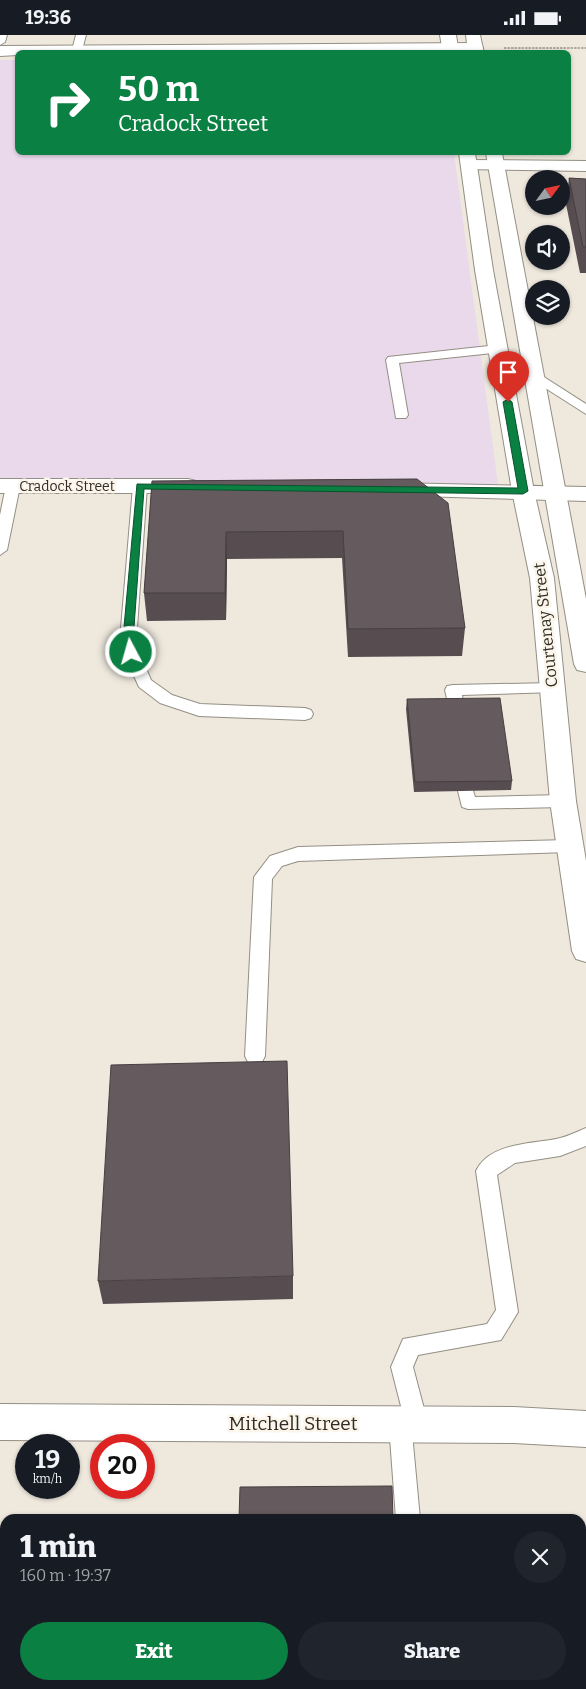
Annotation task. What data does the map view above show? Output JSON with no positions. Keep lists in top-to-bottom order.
{
  "streets": {
    "main road": ["Cradock Street", "Courtenay Street", "Mitchell Street"]
  },
  "north": "top right",
  "page": {
    "status": "19:36",
    "turn": ["50 m", "Cradock Street"],
    "speed": "19 km/h",
    "limit": "20",
    "heading": ["1 min", "160 m · 19:37"],
    "buttons": ["Exit", "Share"]
  }
}
